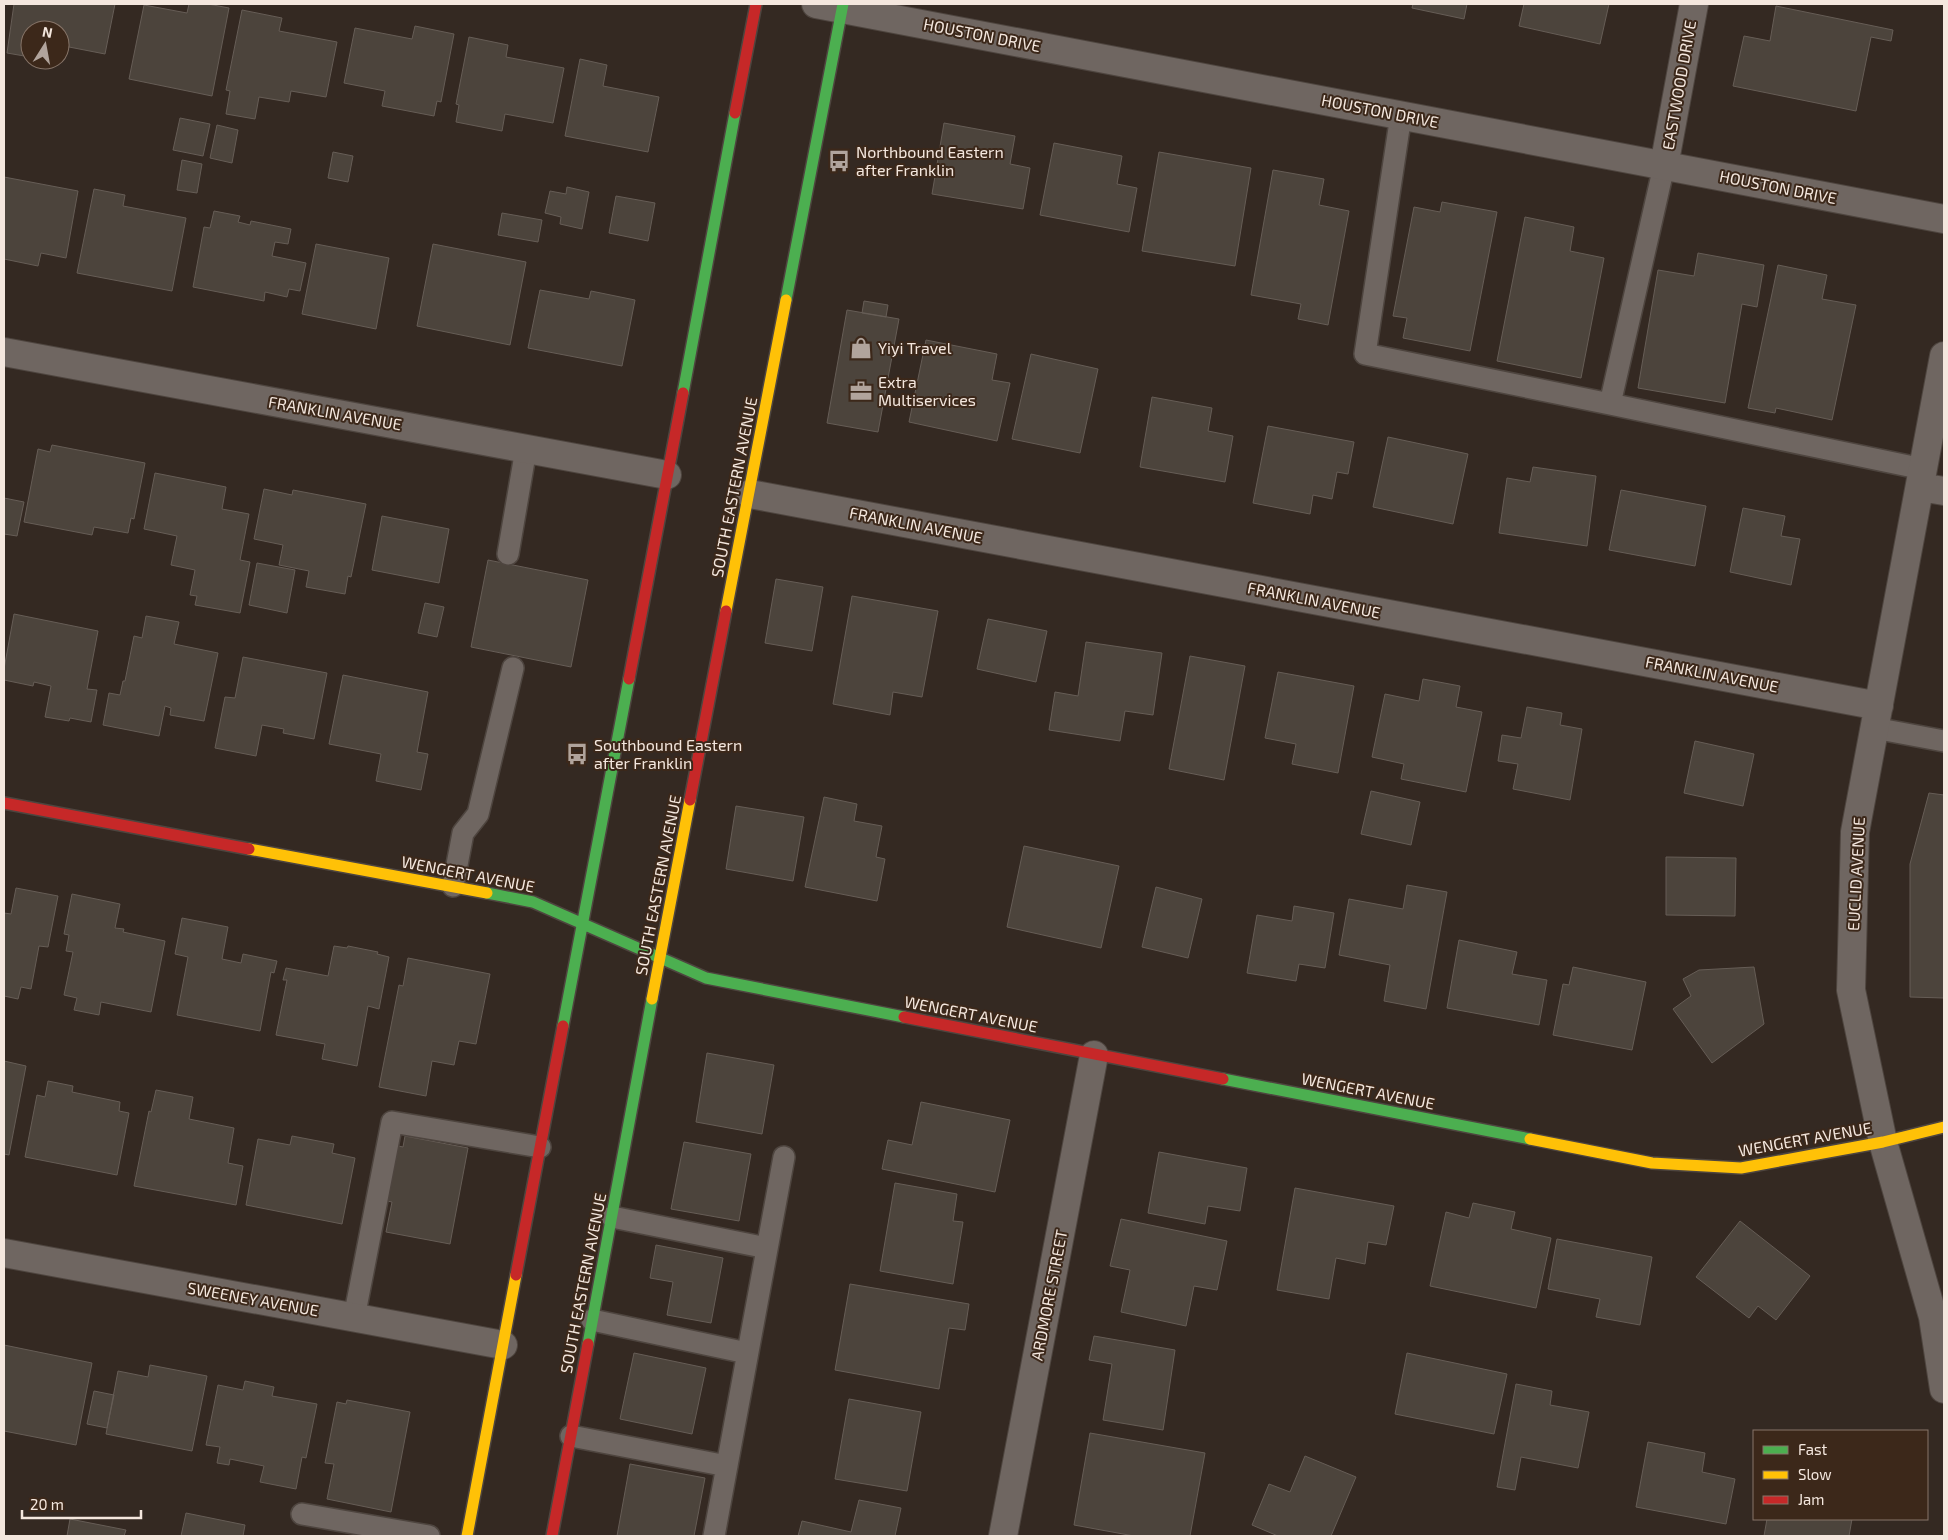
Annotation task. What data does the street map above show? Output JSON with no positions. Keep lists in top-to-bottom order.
{
  "streets": {
    "main road": ["SOUTH EASTERN AVENUE", "WENGERT AVENUE"],
    "street": [
      "HOUSTON DRIVE",
      "EASTWOOD DRIVE",
      "FRANKLIN AVENUE",
      "EUCLID AVENUE",
      "ARDMORE STREET",
      "SWEENEY AVENUE"
    ]
  },
  "crossings": [
    ["HOUSTON DRIVE", "EASTWOOD DRIVE"],
    ["HOUSTON DRIVE", "SOUTH EASTERN AVENUE"],
    ["FRANKLIN AVENUE", "SOUTH EASTERN AVENUE"],
    ["FRANKLIN AVENUE", "EUCLID AVENUE"],
    ["SOUTH EASTERN AVENUE", "WENGERT AVENUE"],
    ["WENGERT AVENUE", "EUCLID AVENUE"],
    ["WENGERT AVENUE", "ARDMORE STREET"]
  ],
  "places": {
    "bus stop": ["Northbound Eastern after Franklin", "Southbound Eastern after Franklin"],
    "shop": ["Yiyi Travel"],
    "office": ["Extra Multiservices"]
  },
  "legend": ["Fast", "Slow", "Jam"],
  "scale_bar": "20 m",
  "north": "top"
}
